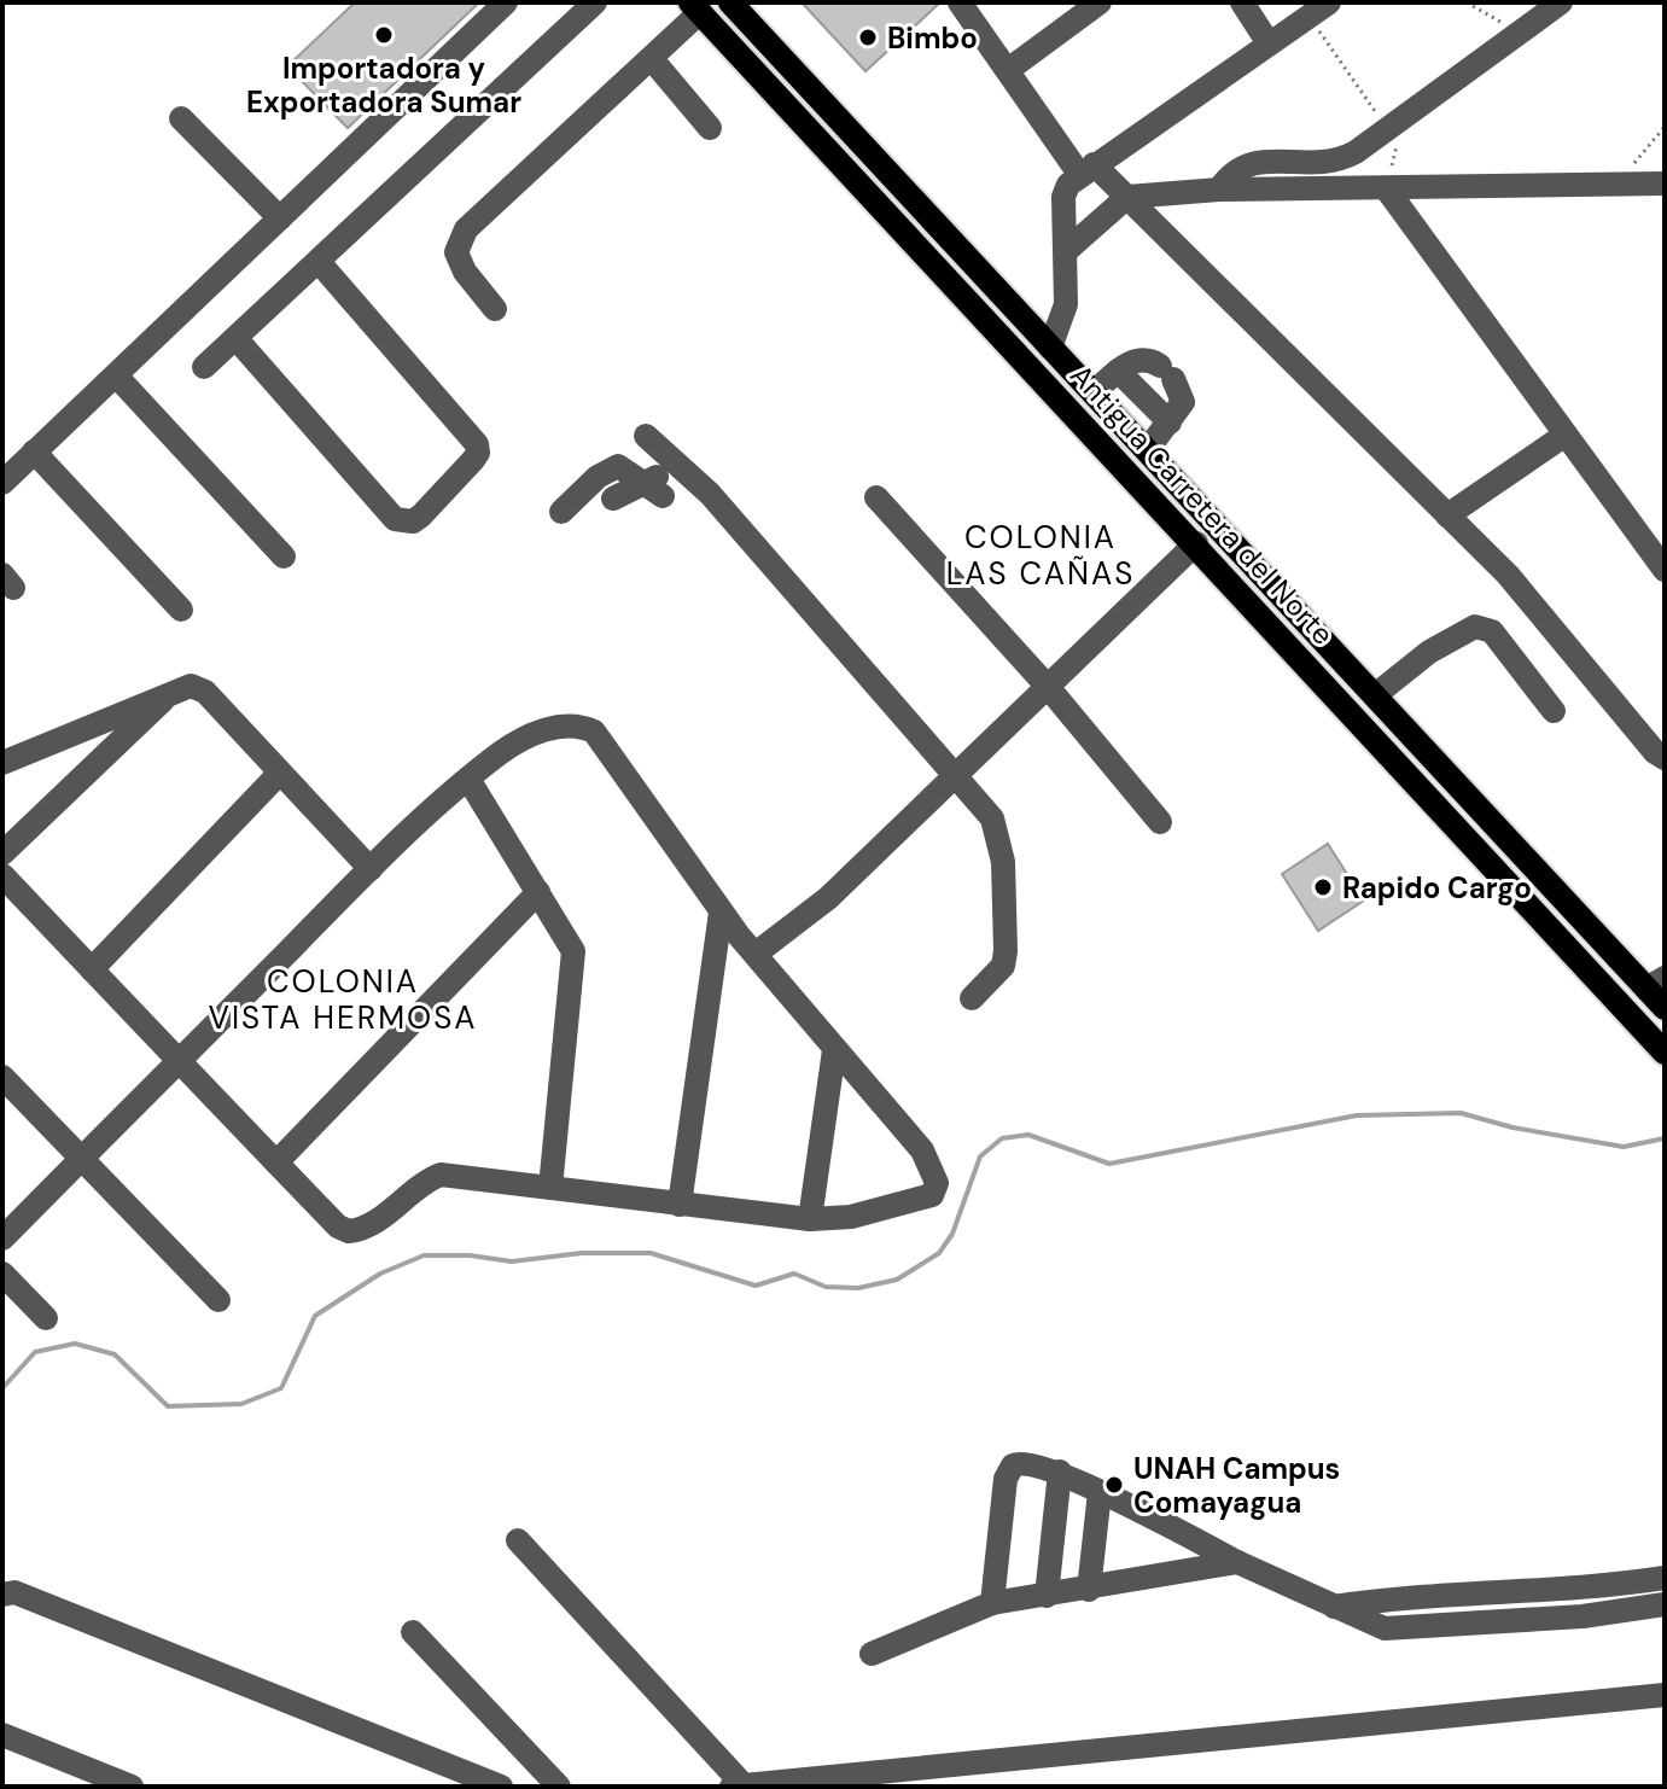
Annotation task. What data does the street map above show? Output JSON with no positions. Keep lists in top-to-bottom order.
{
  "streets": {
    "main road": ["Antigua Carretera del Norte"]
  },
  "districts": ["COLONIA LAS CAÑAS", "COLONIA VISTA HERMOSA"],
  "places": [
    "Importadora y Exportadora Sumar",
    "Bimbo",
    "Rapido Cargo",
    "UNAH Campus Comayagua"
  ]
}
